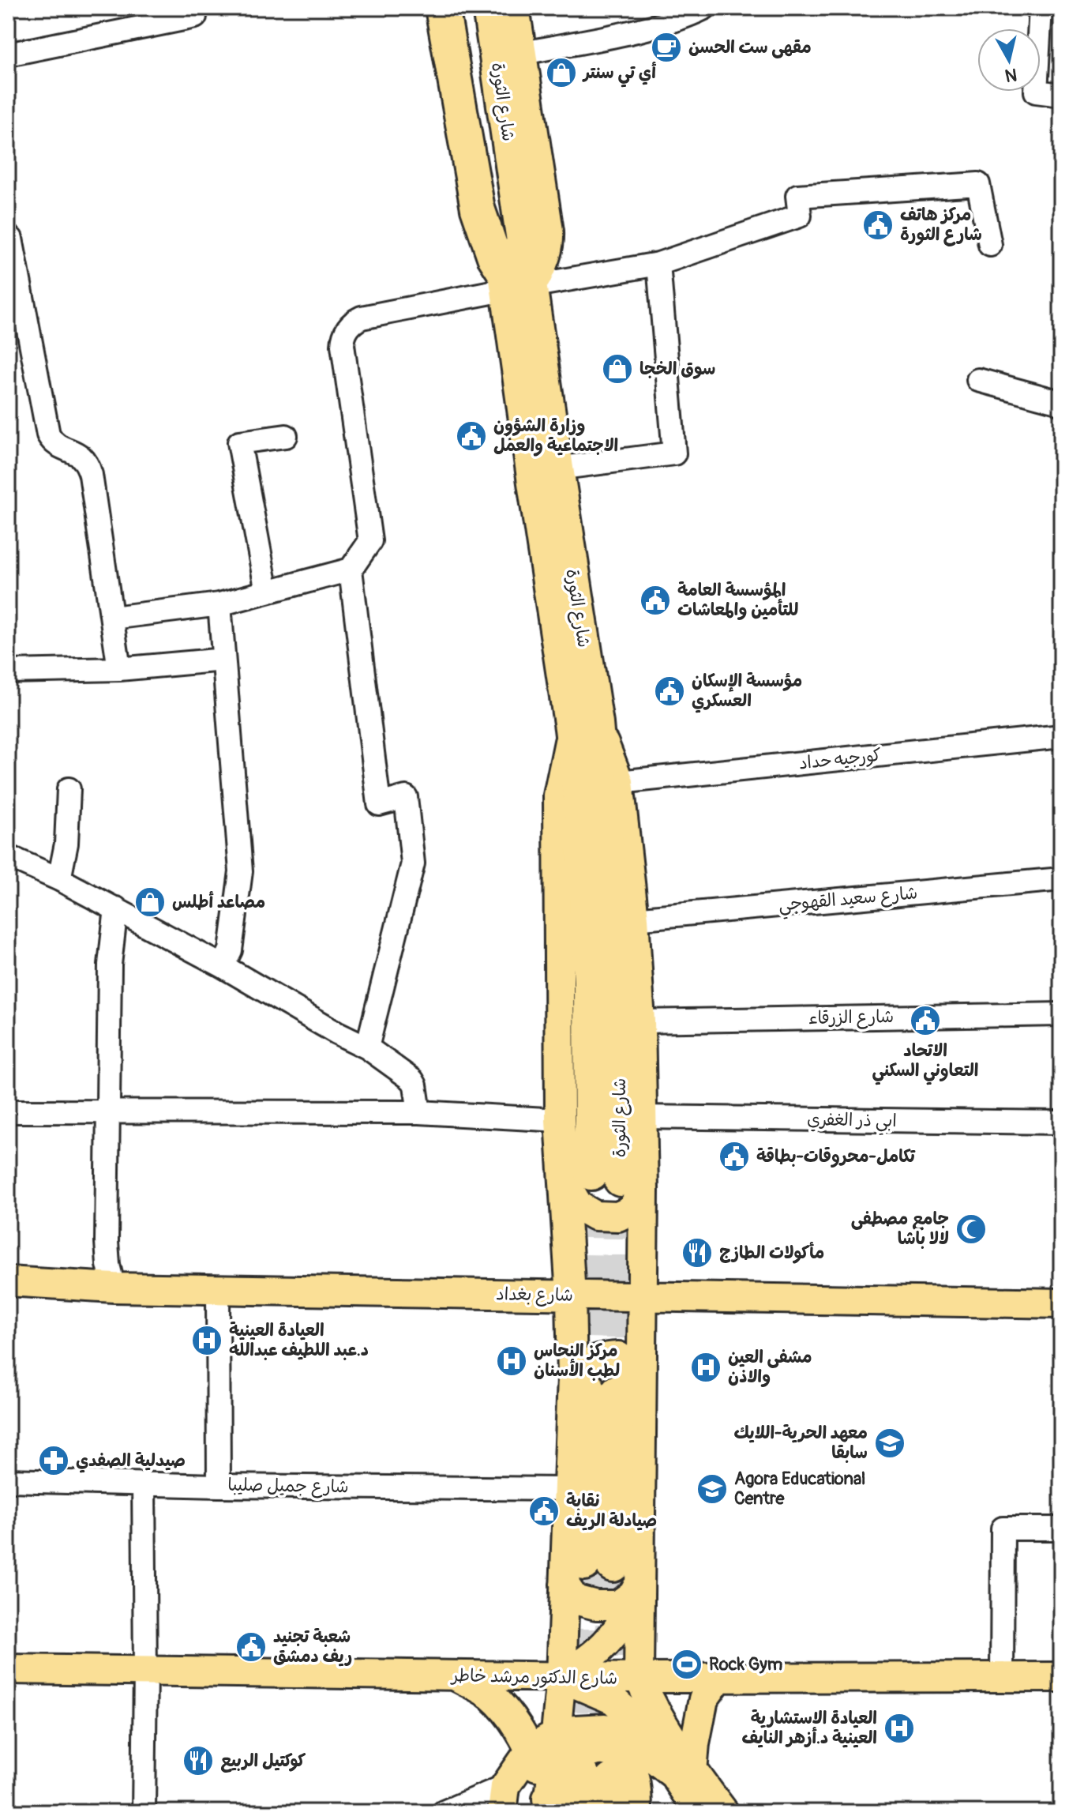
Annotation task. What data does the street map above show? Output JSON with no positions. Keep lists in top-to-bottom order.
{
  "streets": {
    "highway": ["شارع الثورة"],
    "main road": ["شارع بغداد", "شارع الدكتور مرشد خاطر"],
    "street": [
      "كورجيه حداد",
      "شارع سعيد القهوجي",
      "شارع الزرقاء",
      "ابي ذر الغفري",
      "شارع جميل صليبا"
    ]
  },
  "places": {
    "cafe": ["مقهى ست الحسن"],
    "shop": ["أي تي سنتر", "سوق الخجا", "مصاعد أطلس"],
    "public building": [
      "مركز هاتف شارع الثورة",
      "وزارة الشؤون الاجتماعية والعمل",
      "المؤسسة العامة للتأمين والمعاشات",
      "مؤسسة الإسكان العسكري",
      "الاتحاد التعاوني السكني",
      "تكامل-محروقات-بطاقة",
      "نقابة صيادلة الريف",
      "شعبة تجنيد ريف دمشق"
    ],
    "mosque": ["جامع مصطفى لالا باشا"],
    "restaurant": ["مأكولات الطازج", "كوكتيل الربيع"],
    "hospital": [
      "العيادة العينية د.عبد اللطيف عبدالله",
      "مركز النحاس لطب الأسنان",
      "مشفى العين والاذن",
      "العيادة الاستشارية العينية د.أزهر النايف"
    ],
    "school or university": ["معهد الحرية-اللايك سابقا", "Agora Educational Centre"],
    "pharmacy": ["صيدلية الصفدي"],
    "sports": ["Rock Gym"]
  },
  "north": "bottom"
}
